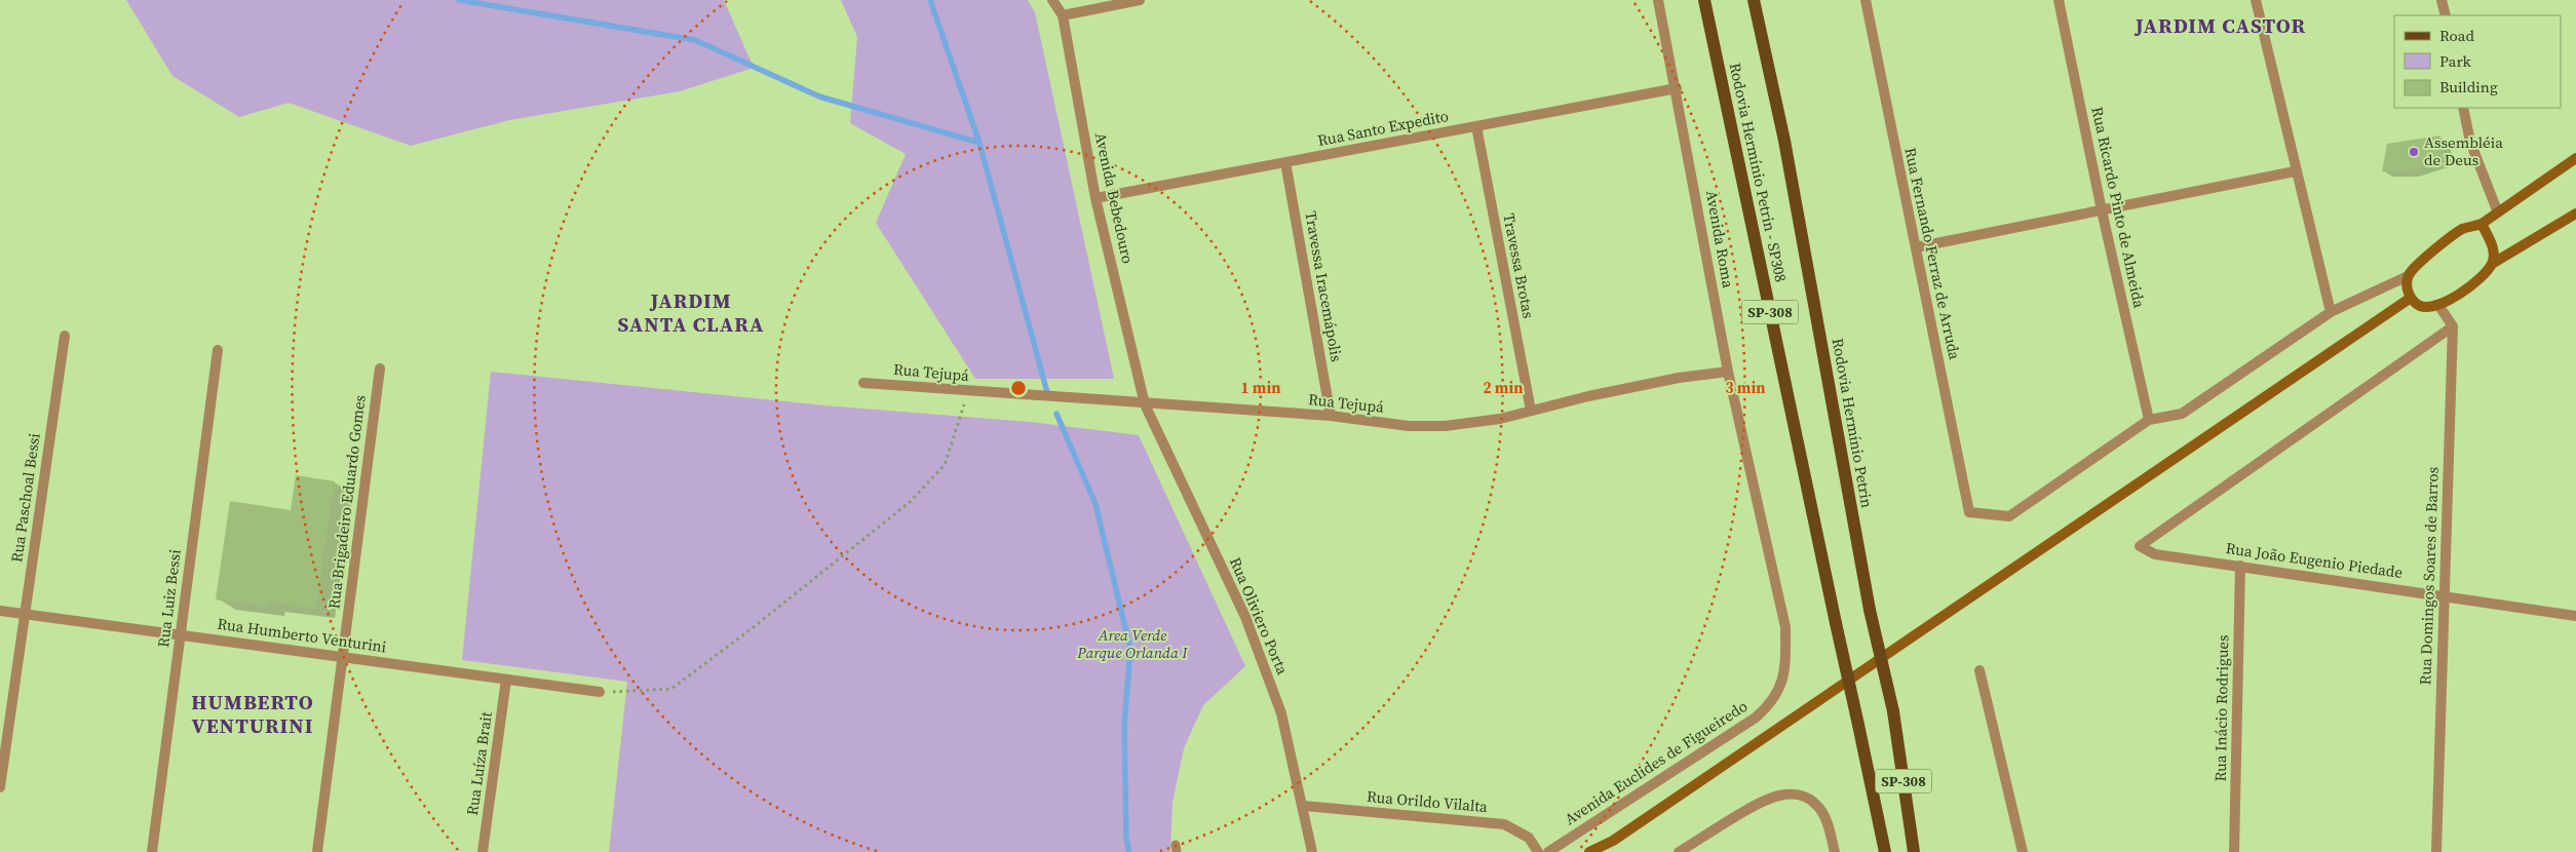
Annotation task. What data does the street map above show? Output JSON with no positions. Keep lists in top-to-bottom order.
{
  "streets": {
    "main road": ["Rodovia Hermínio Petrin - SP308", "SP-308", "Rodovia Hermínio Petrin"],
    "street": [
      "Rua Santo Expedito",
      "Avenida Bebedouro",
      "Rua Ricardo Pinto de Almeida",
      "Avenida Roma",
      "Rua Fernando Ferraz de Arruda",
      "Travessa Brotas",
      "Travessa Iracemápolis",
      "Rua Tejupá",
      "Rua Paschoal Bessi",
      "Rua Brigadeiro Eduardo Gomes",
      "Rua João Eugenio Piedade",
      "Rua Domingos Soares de Barros",
      "Rua Luiz Bessi",
      "Rua Oliviero Porta",
      "Rua Humberto Venturini",
      "Rua Inácio Rodrigues",
      "Avenida Euclides de Figueiredo",
      "Rua Luíza Brait",
      "Rua Orildo Vilalta"
    ]
  },
  "crossings": [
    ["Rua Santo Expedito", "Avenida Bebedouro"],
    ["Rua Santo Expedito", "Avenida Roma"],
    ["Rua Santo Expedito", "Travessa Brotas"],
    ["Rua Santo Expedito", "Travessa Iracemápolis"],
    ["Avenida Bebedouro", "Rua Tejupá"],
    ["Avenida Bebedouro", "Rua Oliviero Porta"],
    ["Rua Ricardo Pinto de Almeida", "Rua Fernando Ferraz de Arruda"],
    ["Avenida Roma", "Rua Tejupá"],
    ["Avenida Roma", "Avenida Euclides de Figueiredo"],
    ["Travessa Brotas", "Rua Tejupá"],
    ["Travessa Iracemápolis", "Rua Tejupá"],
    ["Rua Tejupá", "Rua Oliviero Porta"],
    ["Rua Paschoal Bessi", "Rua Humberto Venturini"],
    ["Rua Brigadeiro Eduardo Gomes", "Rua Humberto Venturini"],
    ["Rua João Eugenio Piedade", "Rua Domingos Soares de Barros"],
    ["Rua João Eugenio Piedade", "Rua Inácio Rodrigues"],
    ["Rua Luiz Bessi", "Rua Humberto Venturini"],
    ["Rua Oliviero Porta", "Rua Orildo Vilalta"],
    ["Rua Humberto Venturini", "Rua Luíza Brait"]
  ],
  "districts": ["JARDIM CASTOR", "JARDIM SANTA CLARA", "HUMBERTO VENTURINI"],
  "parks": ["Area Verde Parque Orlanda I"],
  "places": ["Assembléia de Deus"],
  "legend": ["Road", "Park", "Building"],
  "rings": ["1 min", "2 min", "3 min"]
}
